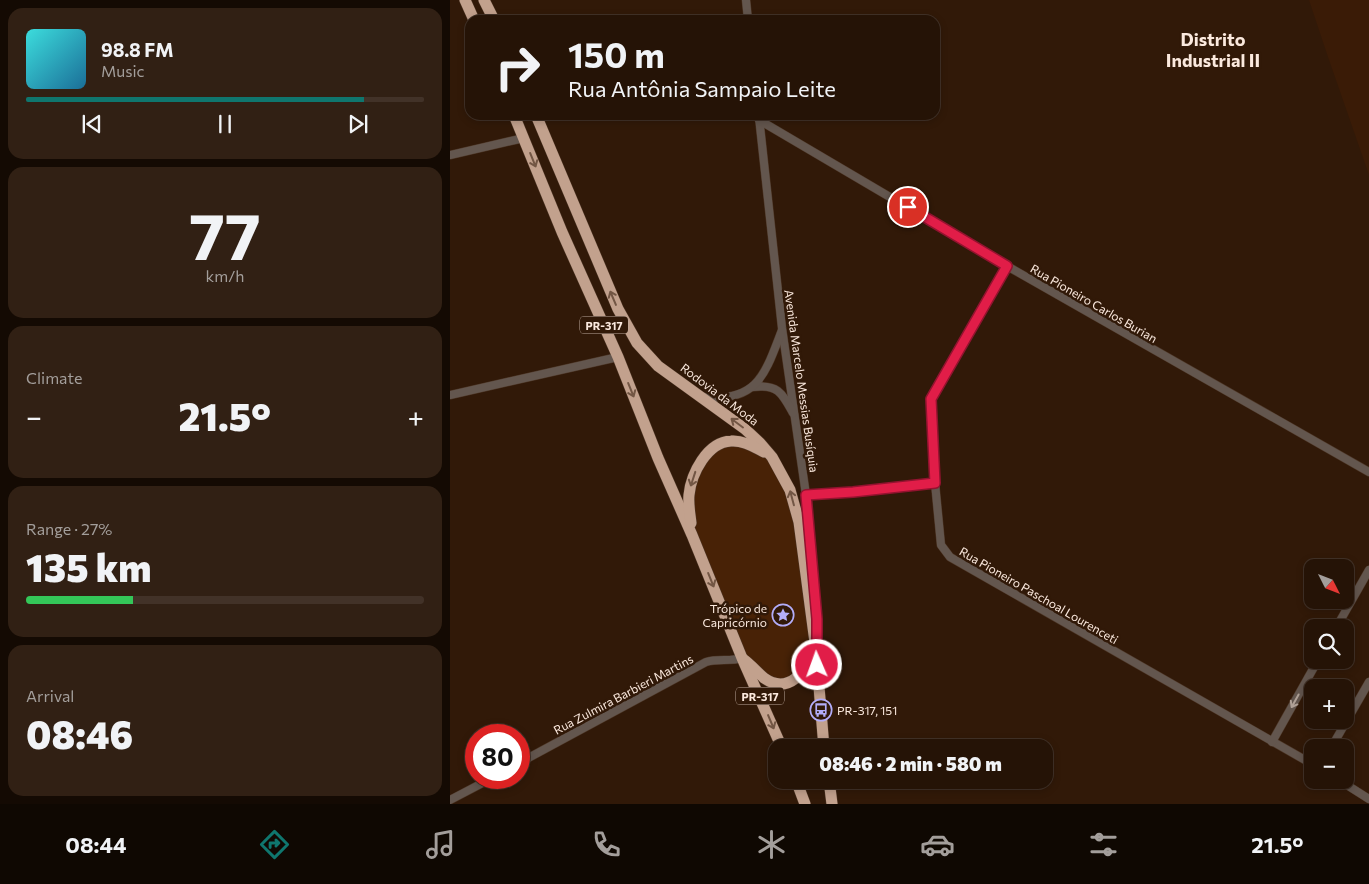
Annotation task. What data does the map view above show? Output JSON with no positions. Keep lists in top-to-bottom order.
{
  "streets": {
    "highway": ["PR-317", "Rodovia da Moda"],
    "street": [
      "Rua Pioneiro Carlos Burian",
      "Avenida Marcelo Messias Busíquia",
      "Rua Pioneiro Paschoal Lourenceti",
      "Rua Zulmira Barbieri Martins"
    ]
  },
  "crossings": [
    ["Rua Pioneiro Carlos Burian", "Rua Pioneiro Paschoal Lourenceti"],
    ["PR-317", "Rua Zulmira Barbieri Martins"],
    ["Avenida Marcelo Messias Busíquia", "Rodovia da Moda"]
  ],
  "districts": ["Distrito Industrial II"],
  "places": {
    "place": ["Trópico de Capricórnio"],
    "bus stop": ["PR-317, 151"]
  },
  "north": "bottom right",
  "page": {
    "turn": ["150 m", "Rua Antônia Sampaio Leite"],
    "song": ["98.8 FM", "Music"],
    "tile": [
      ["77", "km/h"],
      "Climate",
      ["Range · 27%", "135 km"],
      ["Arrival", "08:46"]
    ],
    "heat": ["−", "21.5°", "+"],
    "map_buttons": ["+", "−"],
    "limit": "80",
    "trip": "08:46 · 2 min · 580 m",
    "tabs": ["08:44", "21.5°"]
  }
}
